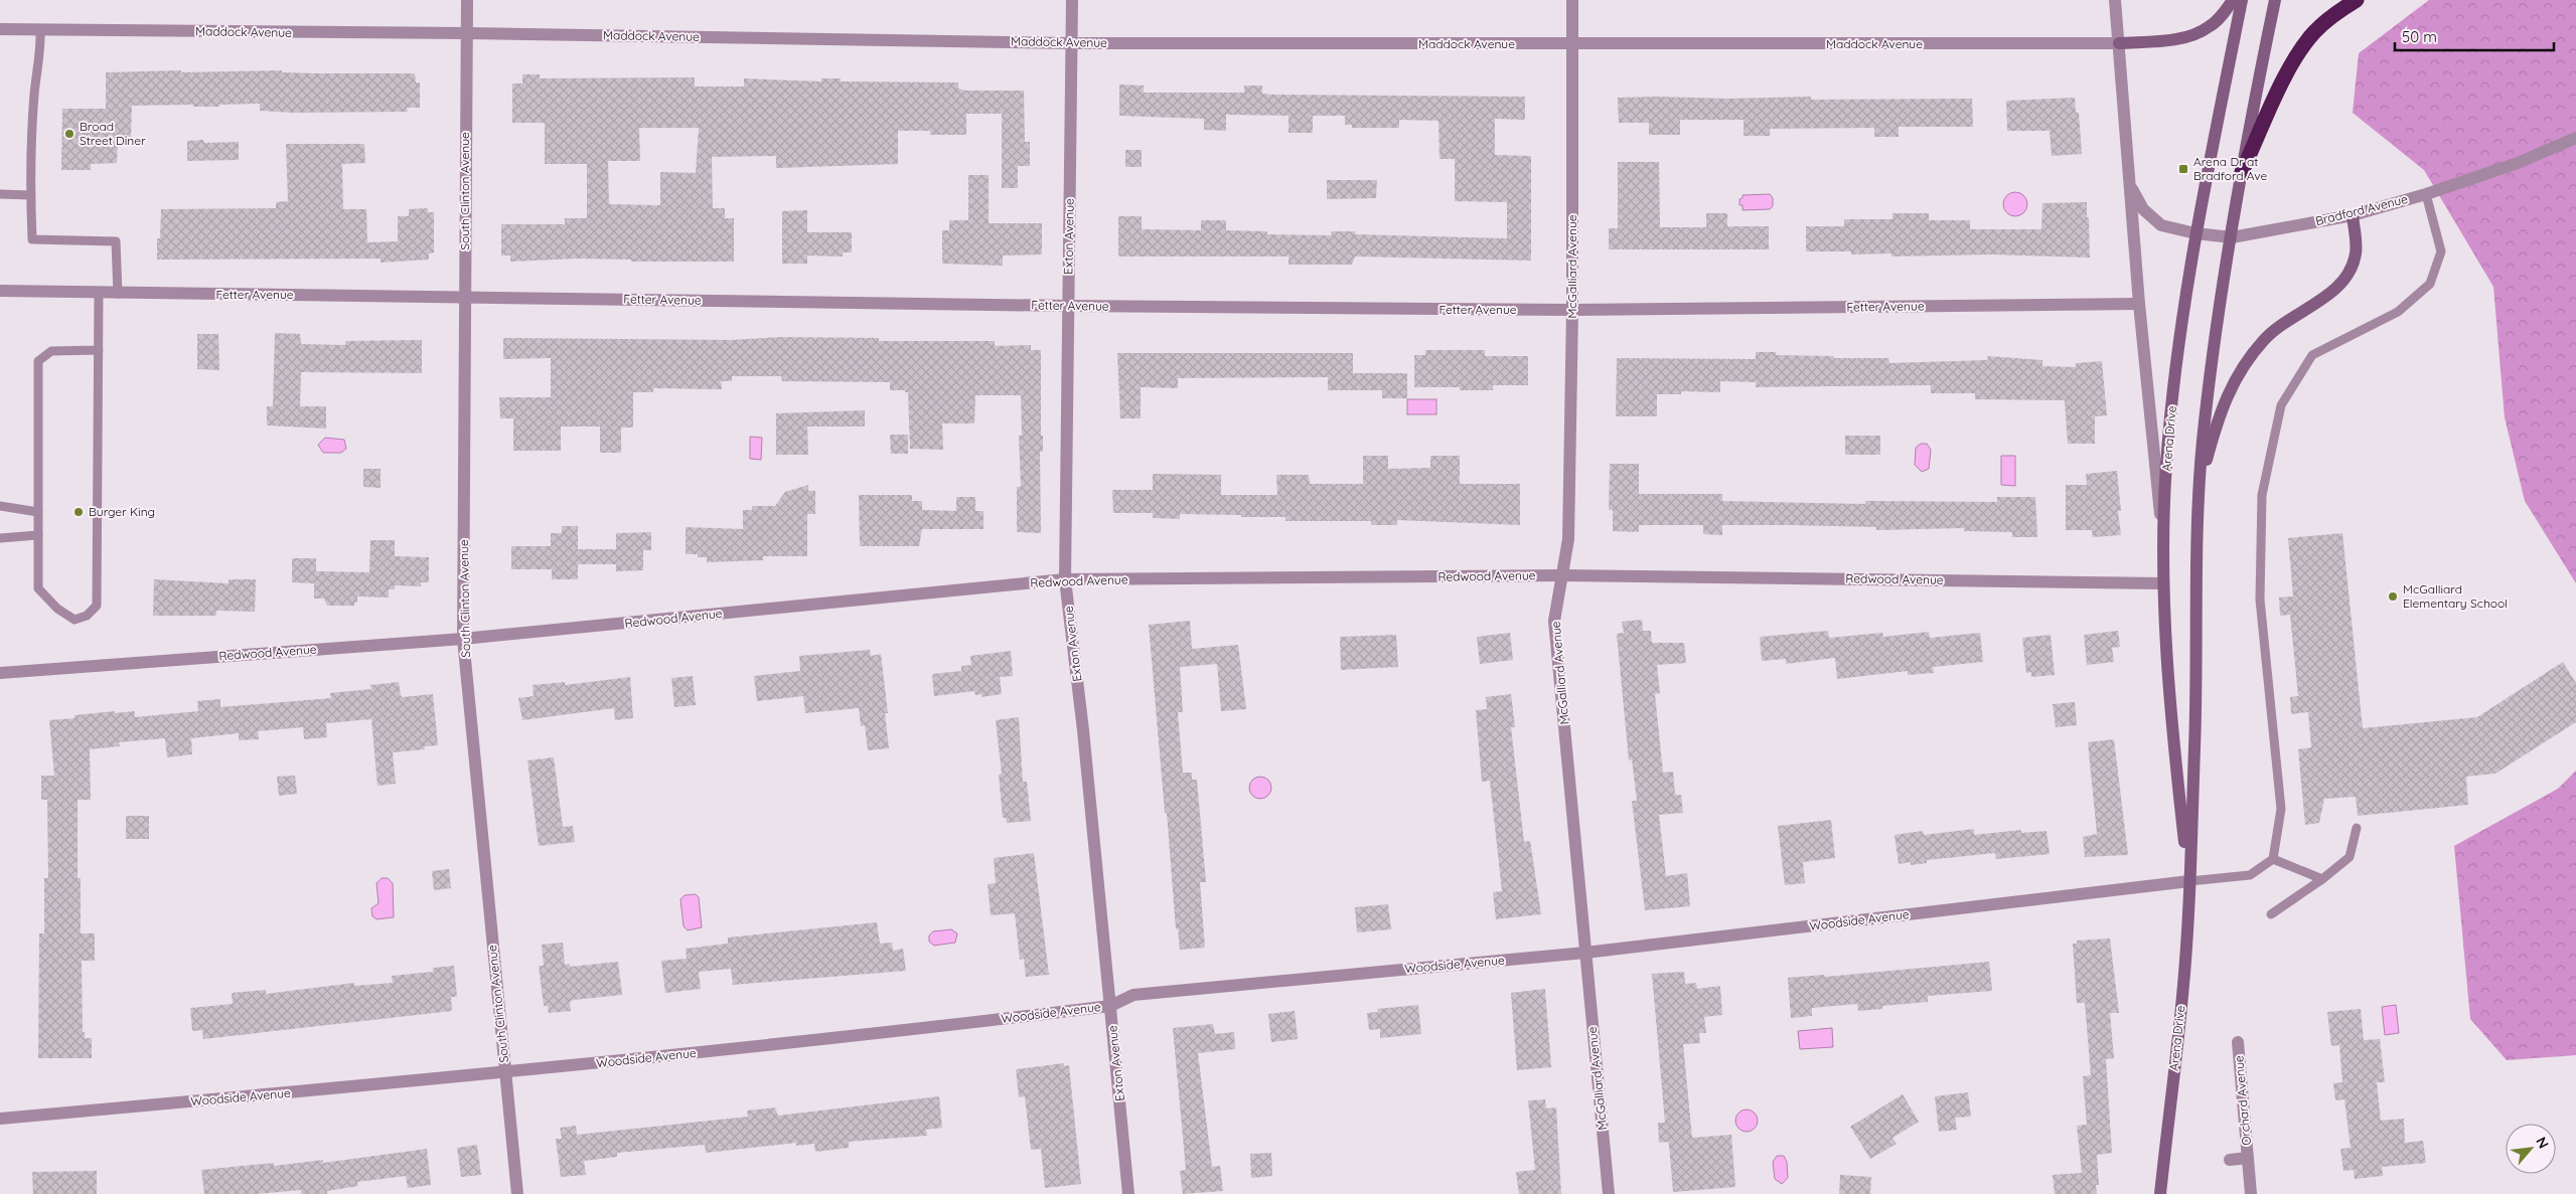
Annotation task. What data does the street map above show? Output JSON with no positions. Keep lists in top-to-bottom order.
{
  "streets": {
    "main road": ["Arena Drive"],
    "street": [
      "Maddock Avenue",
      "South Clinton Avenue",
      "Bradford Avenue",
      "Exton Avenue",
      "McGalliard Avenue",
      "Fetter Avenue",
      "Redwood Avenue",
      "Woodside Avenue",
      "Orchard Avenue"
    ]
  },
  "crossings": [
    ["Maddock Avenue", "South Clinton Avenue"],
    ["Maddock Avenue", "Exton Avenue"],
    ["Maddock Avenue", "McGalliard Avenue"],
    ["South Clinton Avenue", "Fetter Avenue"],
    ["South Clinton Avenue", "Redwood Avenue"],
    ["South Clinton Avenue", "Woodside Avenue"],
    ["Bradford Avenue", "Arena Drive"],
    ["Exton Avenue", "Fetter Avenue"],
    ["Exton Avenue", "Redwood Avenue"],
    ["Exton Avenue", "Woodside Avenue"],
    ["McGalliard Avenue", "Fetter Avenue"],
    ["McGalliard Avenue", "Redwood Avenue"],
    ["McGalliard Avenue", "Woodside Avenue"],
    ["Arena Drive", "Redwood Avenue"],
    ["Arena Drive", "Woodside Avenue"]
  ],
  "places": {
    "other": ["Broad Street Diner", "Burger King", "McGalliard Elementary School"],
    "transit": ["Arena Dr at Bradford Ave"]
  },
  "scale_bar": "50 m",
  "north": "top right"
}
